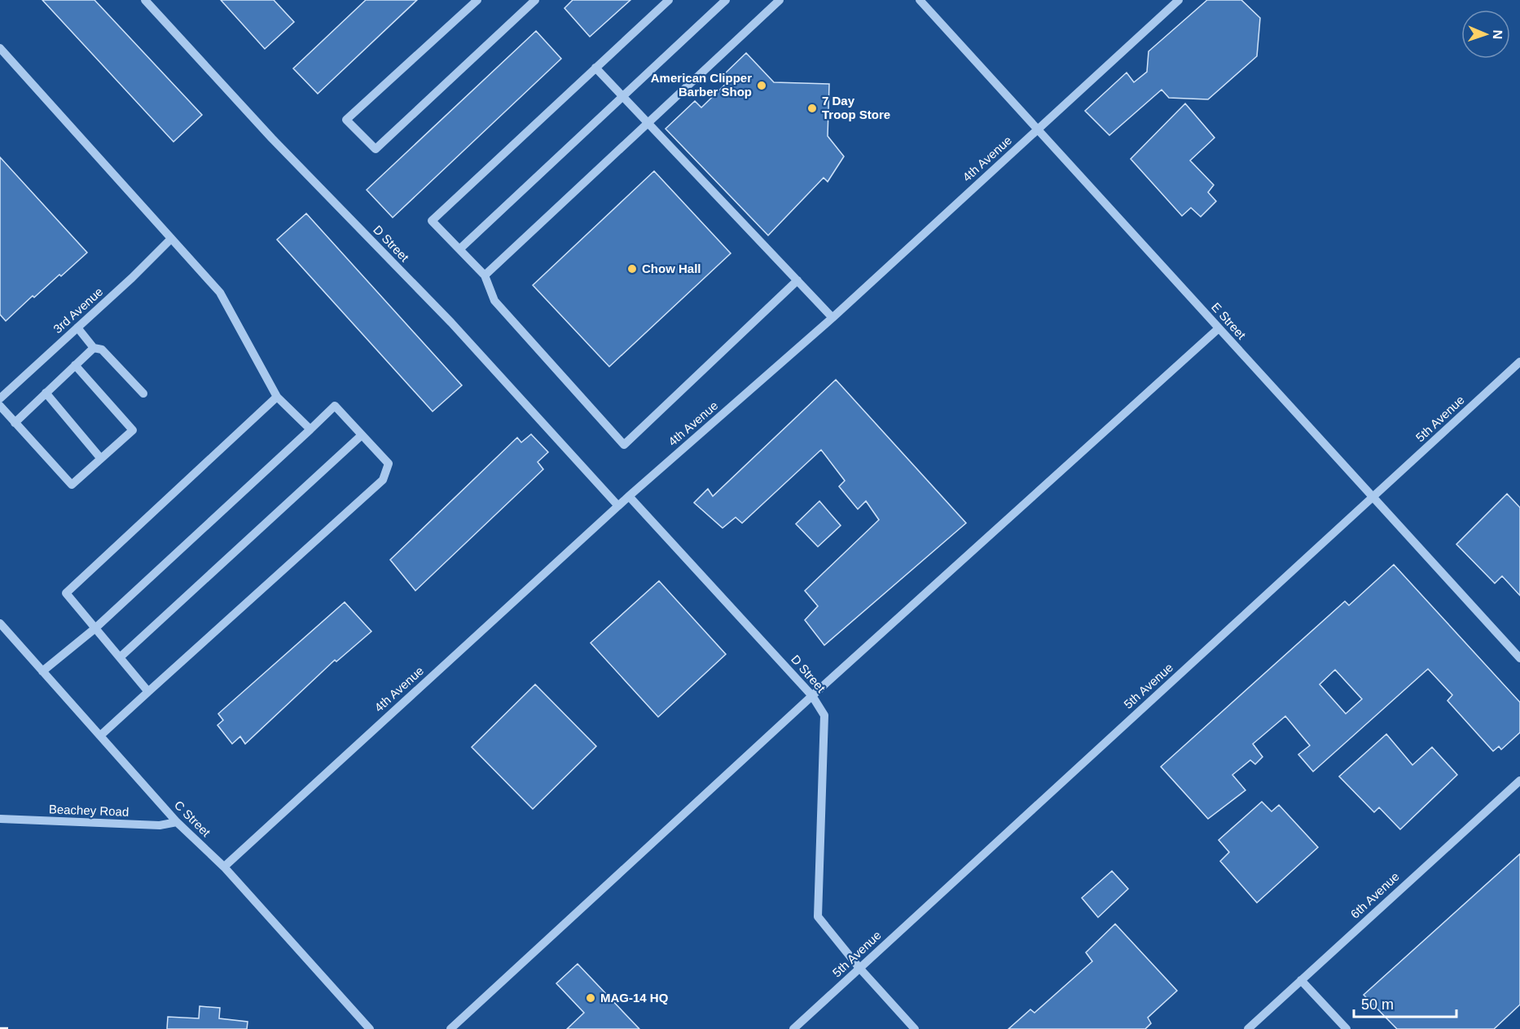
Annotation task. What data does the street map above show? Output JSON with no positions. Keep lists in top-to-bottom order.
{
  "streets": {
    "street": [
      "4th Avenue",
      "D Street",
      "3rd Avenue",
      "E Street",
      "5th Avenue",
      "Beachey Road",
      "C Street",
      "6th Avenue"
    ]
  },
  "crossings": [
    ["4th Avenue", "D Street"],
    ["4th Avenue", "E Street"],
    ["4th Avenue", "C Street"],
    ["D Street", "5th Avenue"],
    ["E Street", "5th Avenue"],
    ["Beachey Road", "C Street"]
  ],
  "places": [
    "American Clipper Barber Shop",
    "7 Day Troop Store",
    "Chow Hall",
    "MAG-14 HQ"
  ],
  "scale_bar": "50 m",
  "north": "right"
}
